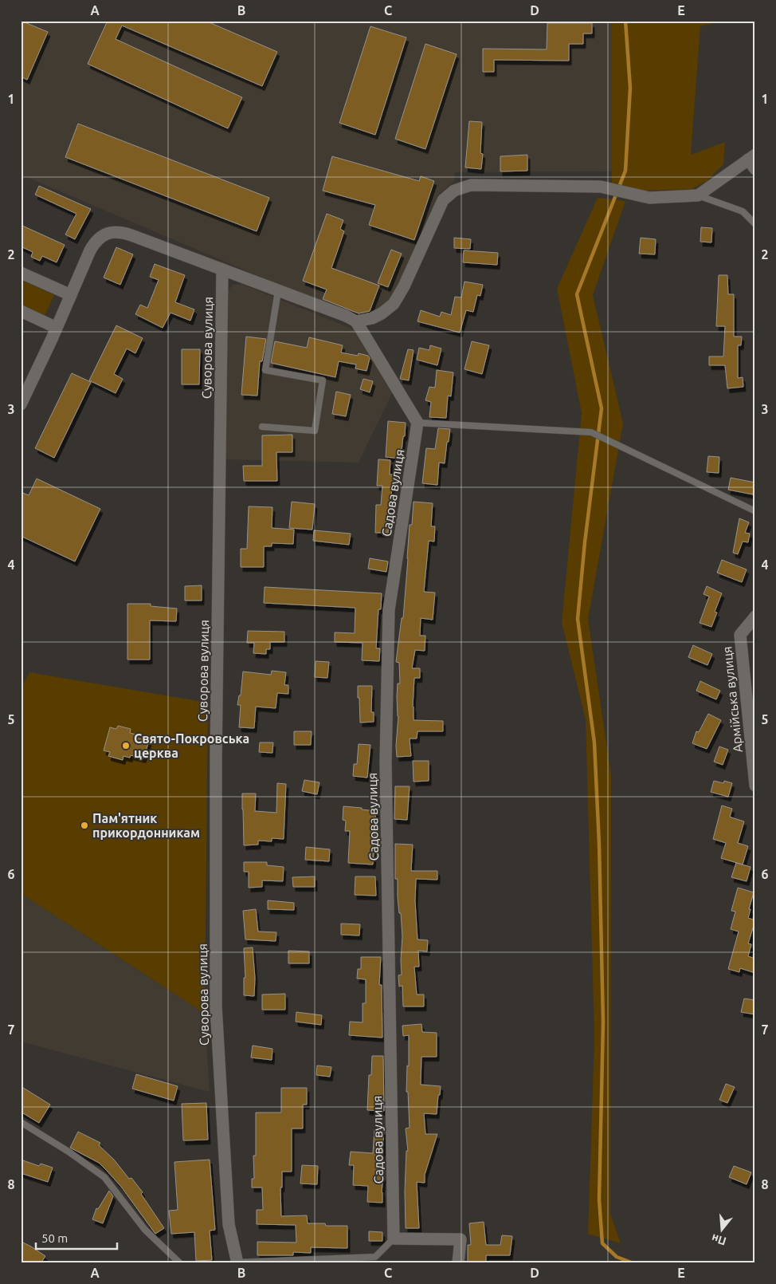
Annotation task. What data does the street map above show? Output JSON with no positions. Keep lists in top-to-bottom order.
{
  "streets": {
    "street": ["Суворова вулиця", "Садова вулиця", "Армійська вулиця"]
  },
  "places": ["Свято-Покровська церква", "Пам'ятник прикордонникам"],
  "scale_bar": "50 m",
  "north": "bottom",
  "grid": {
    "columns": [
      "A",
      "B",
      "C",
      "D",
      "E"
    ],
    "rows": [
      "1",
      "2",
      "3",
      "4",
      "5",
      "6",
      "7",
      "8"
    ]
  }
}
